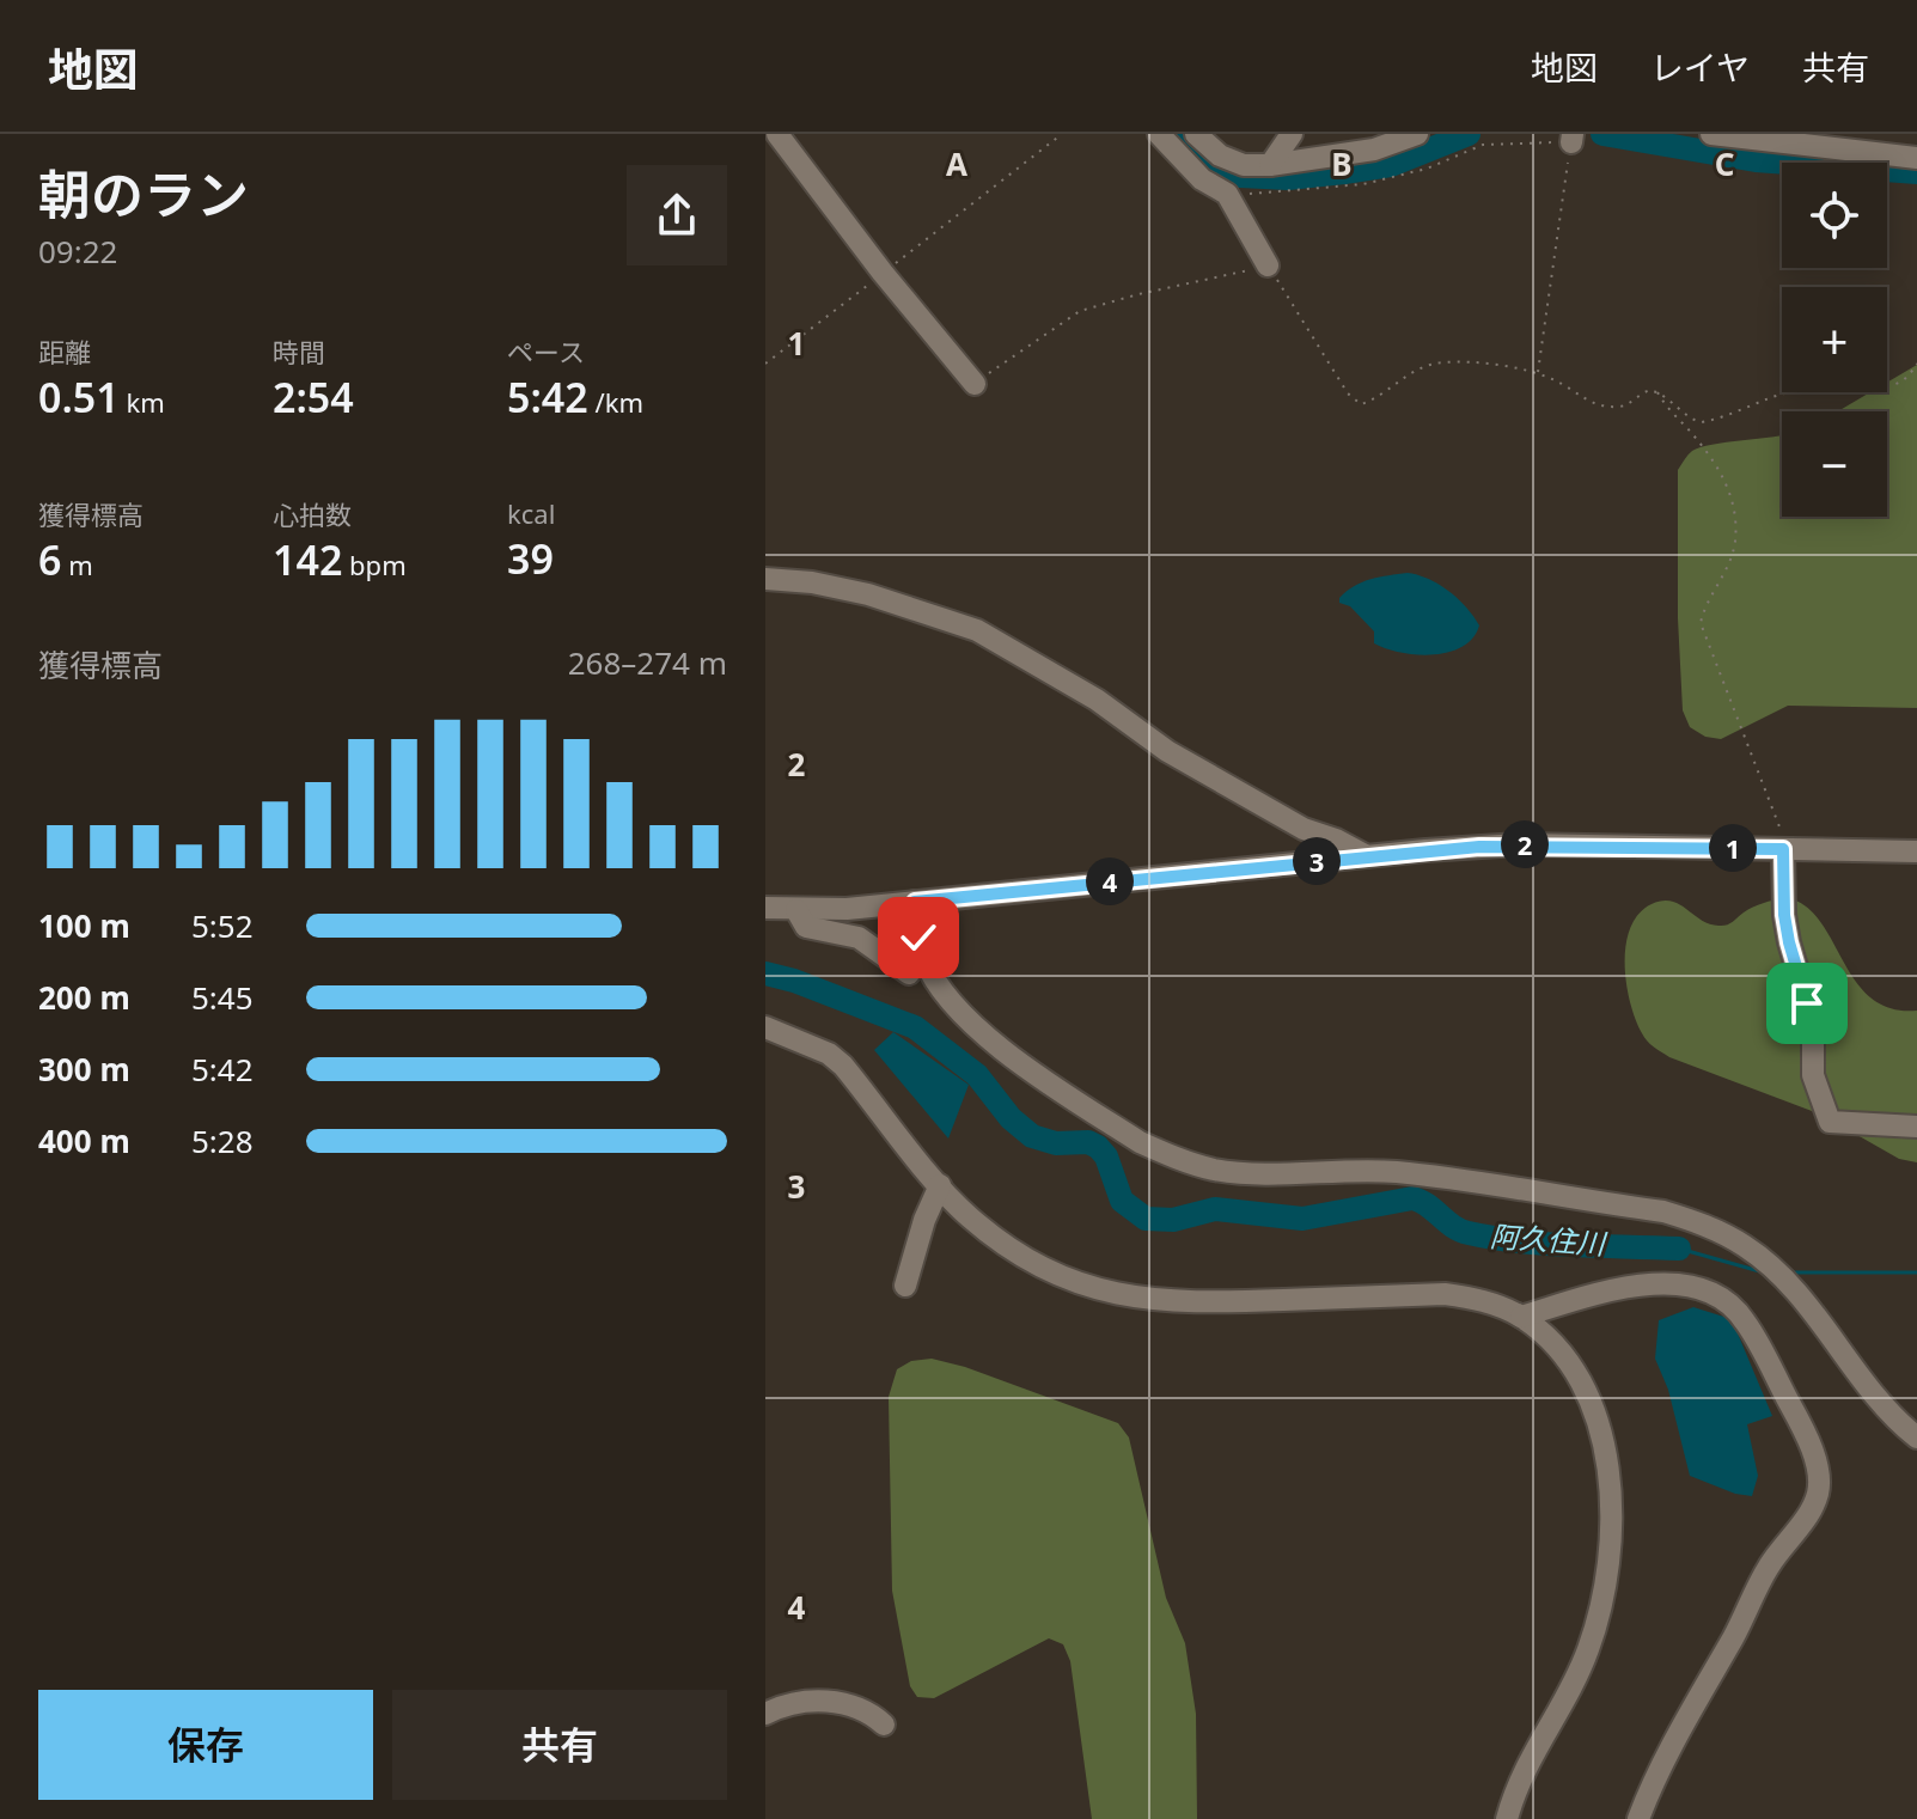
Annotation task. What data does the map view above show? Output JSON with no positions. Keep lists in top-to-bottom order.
{
  "water": ["阿久住川"],
  "page": {
    "header": "地図",
    "nav": ["地図", "レイヤ", "共有"],
    "heading": ["朝のラン", "09:22"],
    "map_buttons": ["+", "−"],
    "stats": [
      ["距離", "0.51 km"],
      ["時間", "2:54"],
      ["ペース", "5:42 /km"],
      ["獲得標高", "6 m"],
      ["心拍数", "142 bpm"],
      ["kcal", "39"]
    ],
    "chart": ["獲得標高", "268–274 m"],
    "pins": [
      "2",
      "1",
      "3",
      "4"
    ],
    "list": [
      {
        "name": "100 m",
        "note": "5:52"
      },
      {
        "name": "200 m",
        "note": "5:45"
      },
      {
        "name": "300 m",
        "note": "5:42"
      },
      {
        "name": "400 m",
        "note": "5:28"
      }
    ],
    "buttons": ["保存", "共有"]
  },
  "grid": {
    "columns": ["A", "B", "C"],
    "rows": [
      "1",
      "2",
      "3",
      "4"
    ]
  }
}
